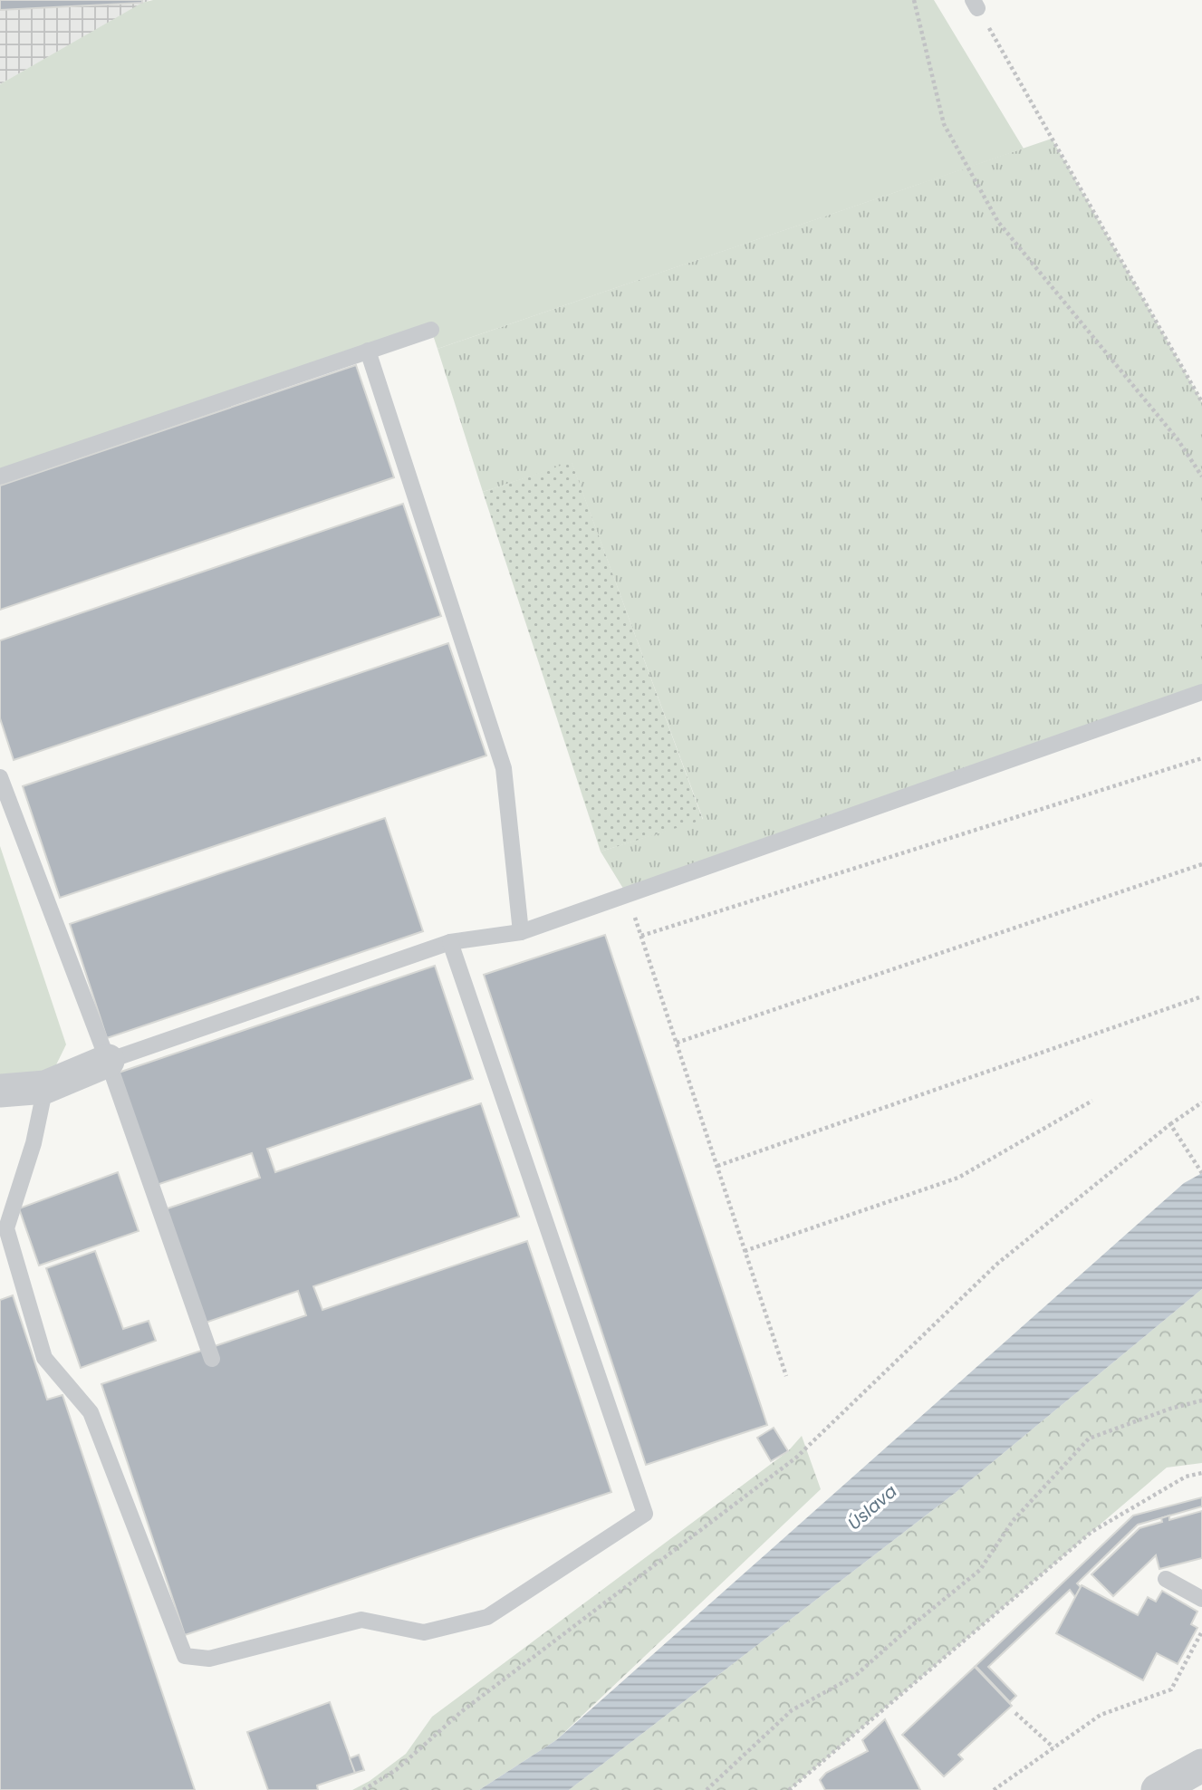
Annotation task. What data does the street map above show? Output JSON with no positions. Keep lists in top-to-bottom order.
{
  "water": ["Úslava"]
}
